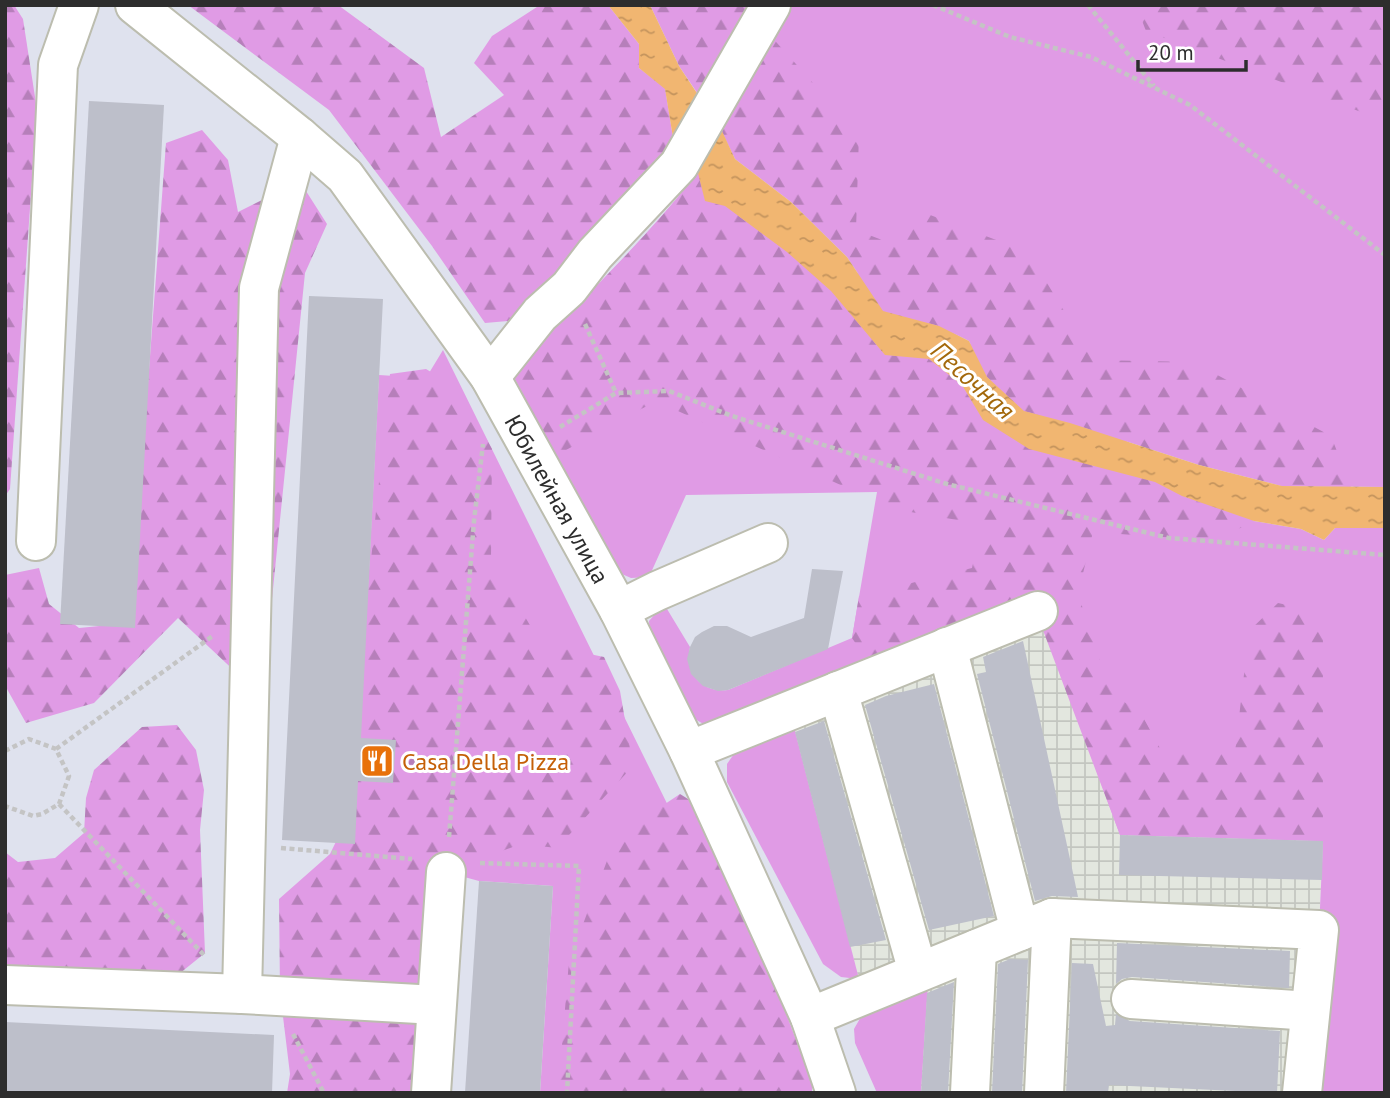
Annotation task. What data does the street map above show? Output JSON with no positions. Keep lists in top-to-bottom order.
{
  "streets": {
    "street": ["Юбилейная улица"]
  },
  "water": ["Песочная"],
  "places": {
    "restaurant": ["Casa Della Pizza"]
  },
  "scale_bar": "20 m"
}
